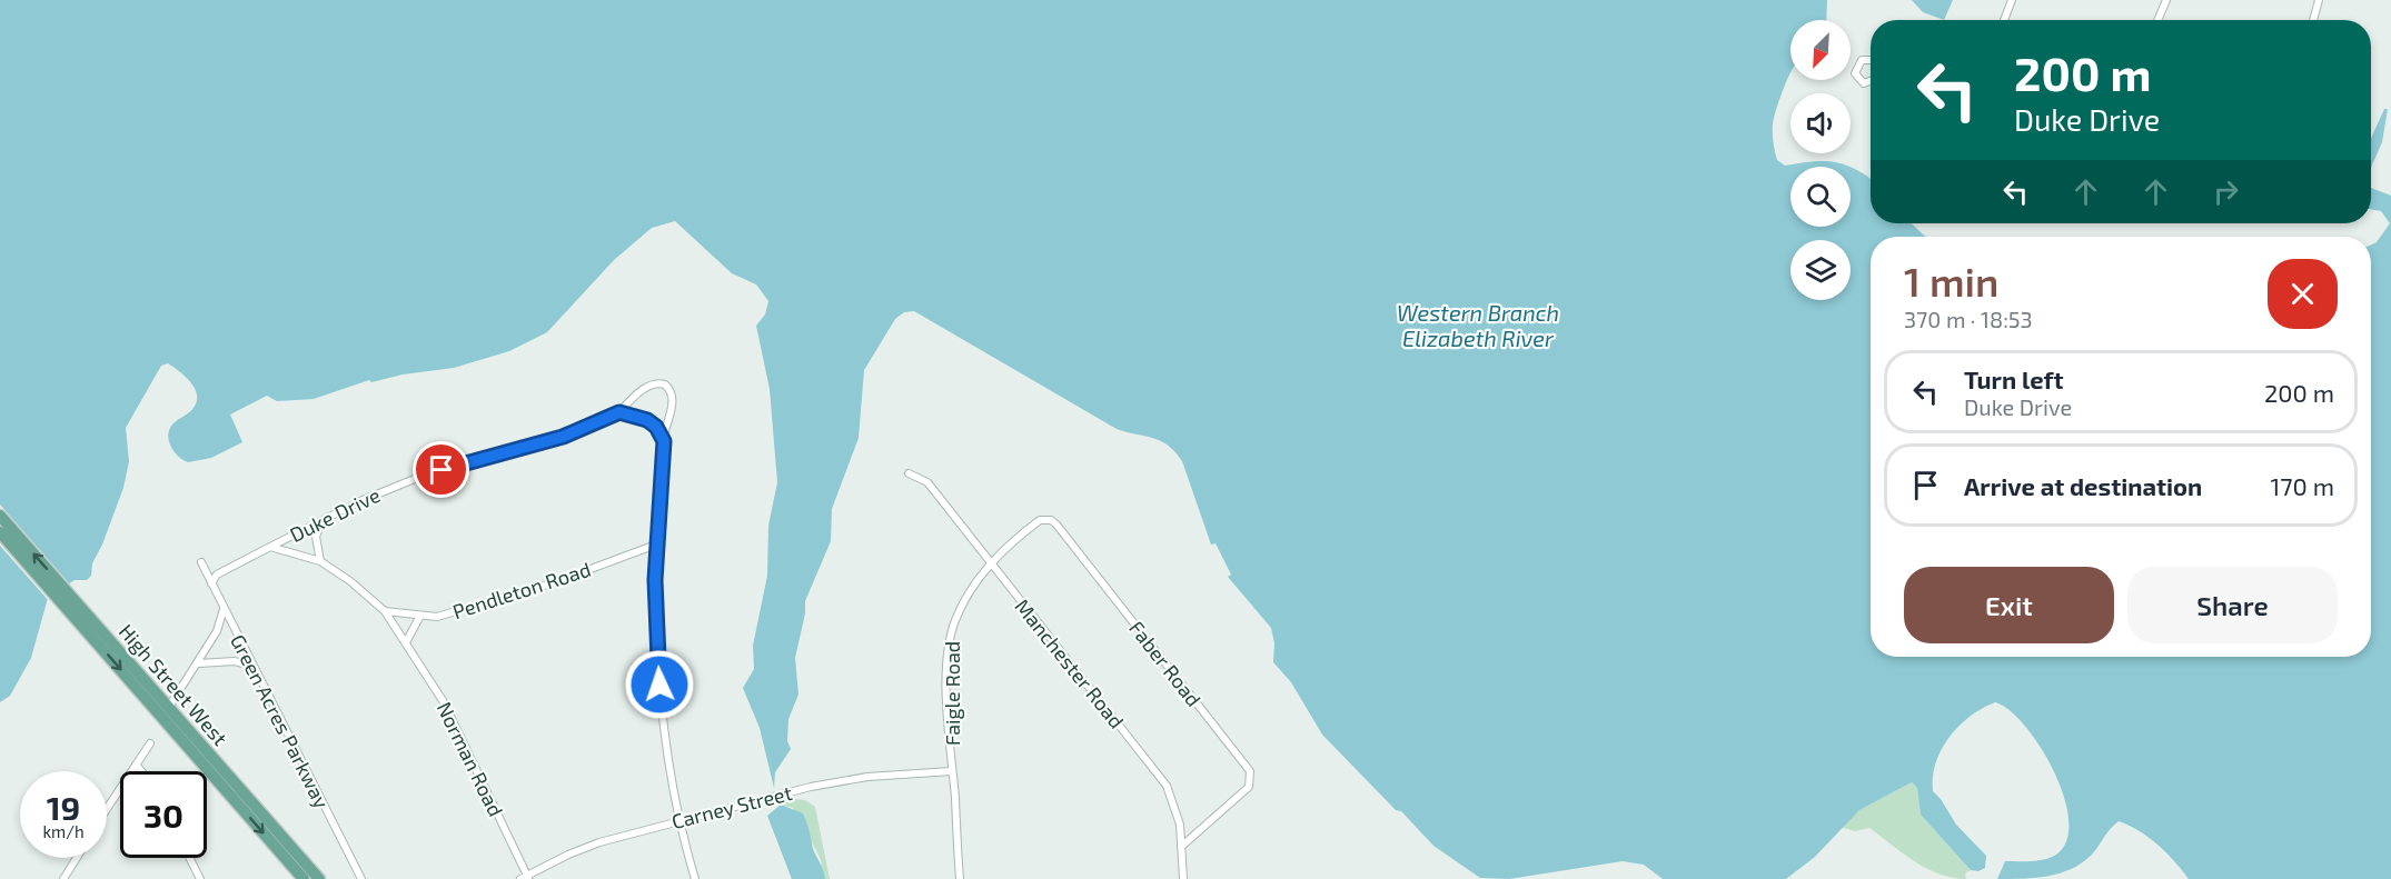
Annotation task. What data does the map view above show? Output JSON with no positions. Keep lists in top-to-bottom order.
{
  "streets": {
    "main road": ["High Street West"],
    "street": [
      "Duke Drive",
      "Pendleton Road",
      "Manchester Road",
      "Faber Road",
      "Faigle Road",
      "Green Acres Parkway",
      "Norman Road",
      "Carney Street"
    ]
  },
  "crossings": [
    ["Duke Drive", "Pendleton Road"],
    ["Duke Drive", "Green Acres Parkway"],
    ["Duke Drive", "Norman Road"],
    ["Duke Drive", "Carney Street"],
    ["Pendleton Road", "Norman Road"],
    ["Manchester Road", "Faber Road"],
    ["Manchester Road", "Faigle Road"],
    ["Faber Road", "Faigle Road"],
    ["Faigle Road", "Carney Street"],
    ["Norman Road", "Carney Street"]
  ],
  "water": ["Western Branch Elizabeth River"],
  "north": "bottom left",
  "page": {
    "turn": ["200 m", "Duke Drive"],
    "heading": ["1 min", "370 m · 18:53"],
    "list": [
      {
        "name": "Turn left",
        "note": "Duke Drive",
        "value": "200 m"
      },
      {
        "name": "Arrive at destination",
        "value": "170 m"
      }
    ],
    "buttons": ["Exit", "Share"],
    "speed": "19 km/h",
    "limit": "30"
  }
}
